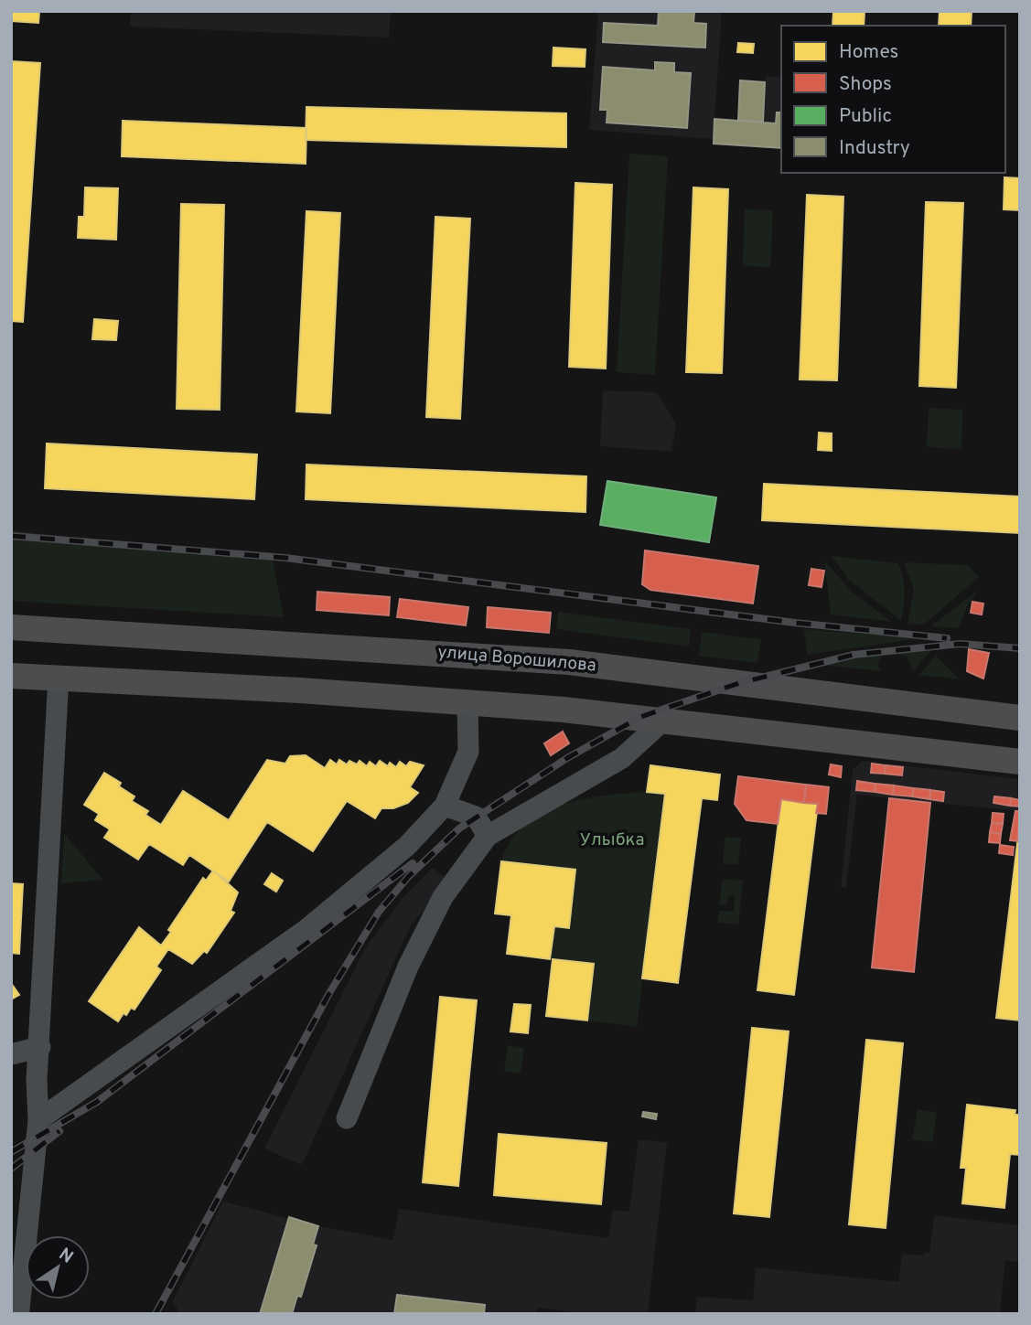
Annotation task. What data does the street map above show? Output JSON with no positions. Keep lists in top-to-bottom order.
{
  "streets": {
    "main road": ["улица Ворошилова"]
  },
  "parks": ["Улыбка"],
  "legend": [
    "Homes",
    "Shops",
    "Public",
    "Industry"
  ],
  "north": "top right"
}
